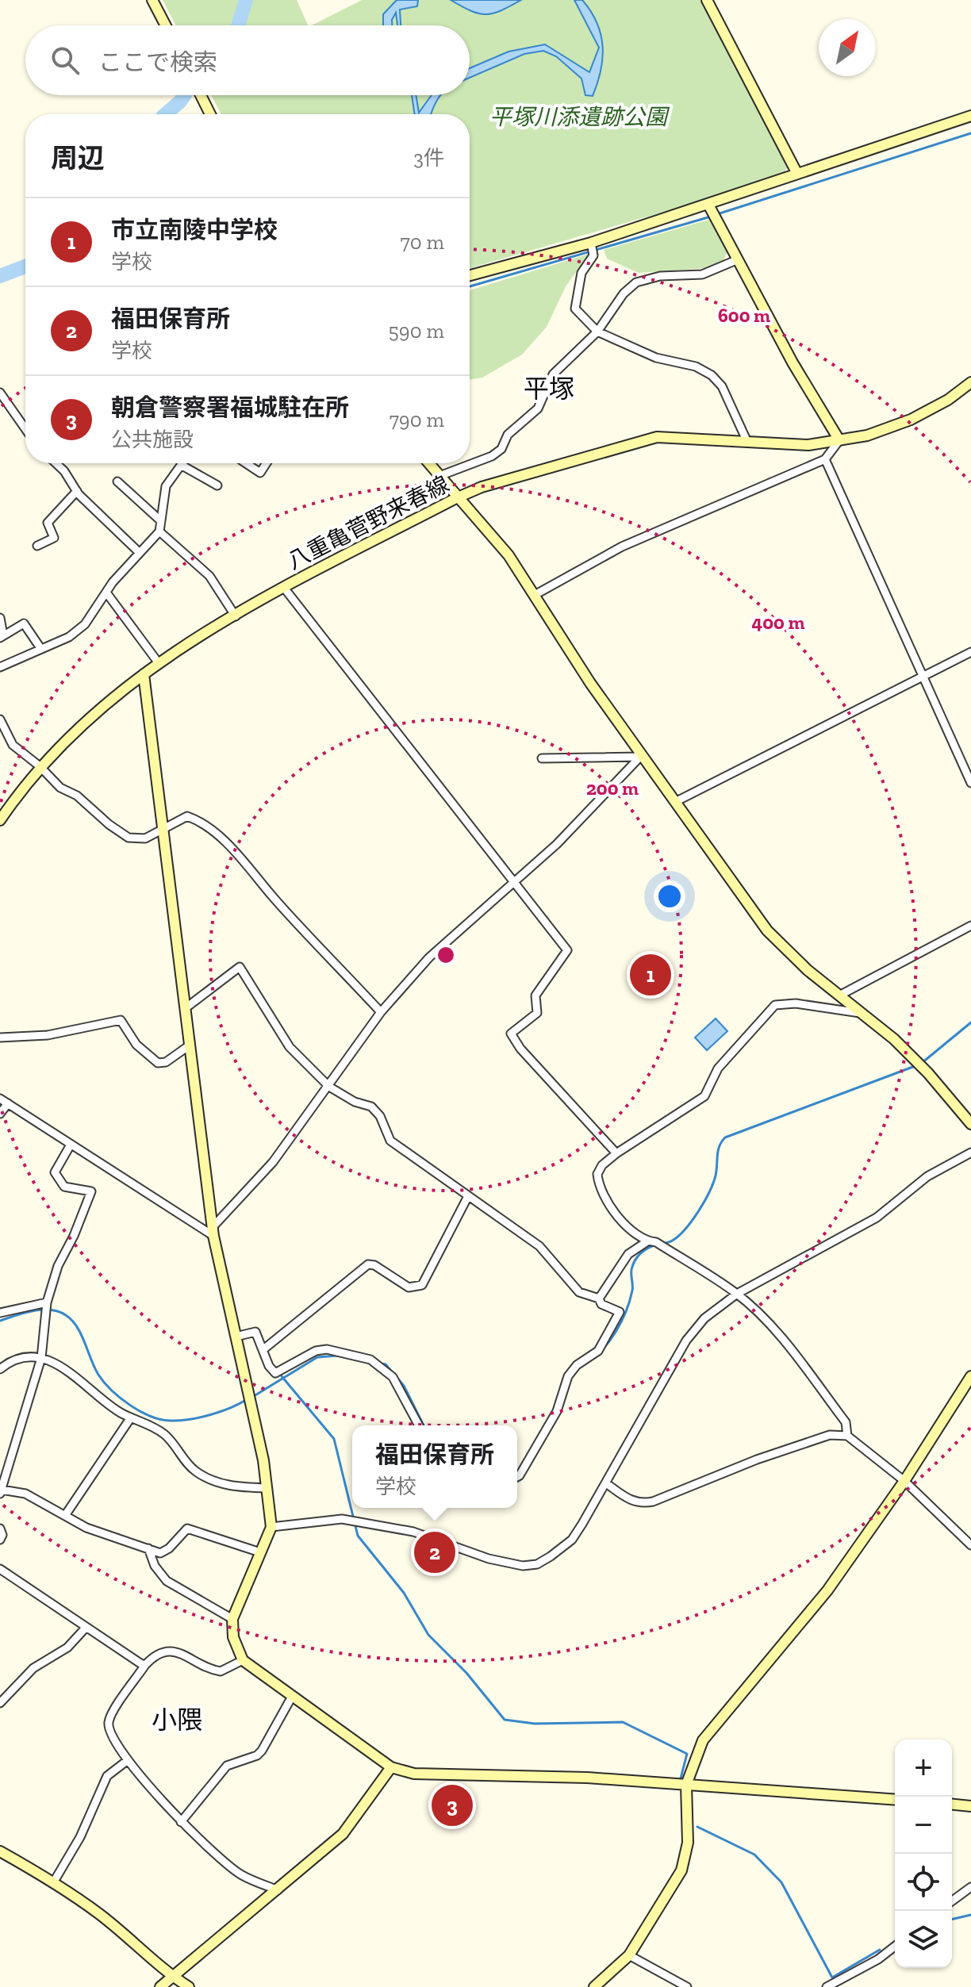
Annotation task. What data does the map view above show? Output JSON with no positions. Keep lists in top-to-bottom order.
{
  "streets": {
    "street": ["八重亀菅野来春線"]
  },
  "districts": ["平塚", "小隈"],
  "parks": ["平塚川添遺跡公園"],
  "north": "top right",
  "page": {
    "search": "ここで検索",
    "heading": ["周辺", "3件"],
    "list": [
      {
        "mark": "1",
        "name": "市立南陵中学校",
        "note": "学校",
        "value": "70 m"
      },
      {
        "mark": "2",
        "name": "福田保育所",
        "note": "学校",
        "value": "590 m"
      },
      {
        "mark": "3",
        "name": "朝倉警察署福城駐在所",
        "note": "公共施設",
        "value": "790 m"
      }
    ],
    "pins": ["1", "2", "3"],
    "popup": ["福田保育所", "学校"],
    "map_buttons": ["+", "−"]
  },
  "rings": ["600 m", "400 m", "200 m"]
}
